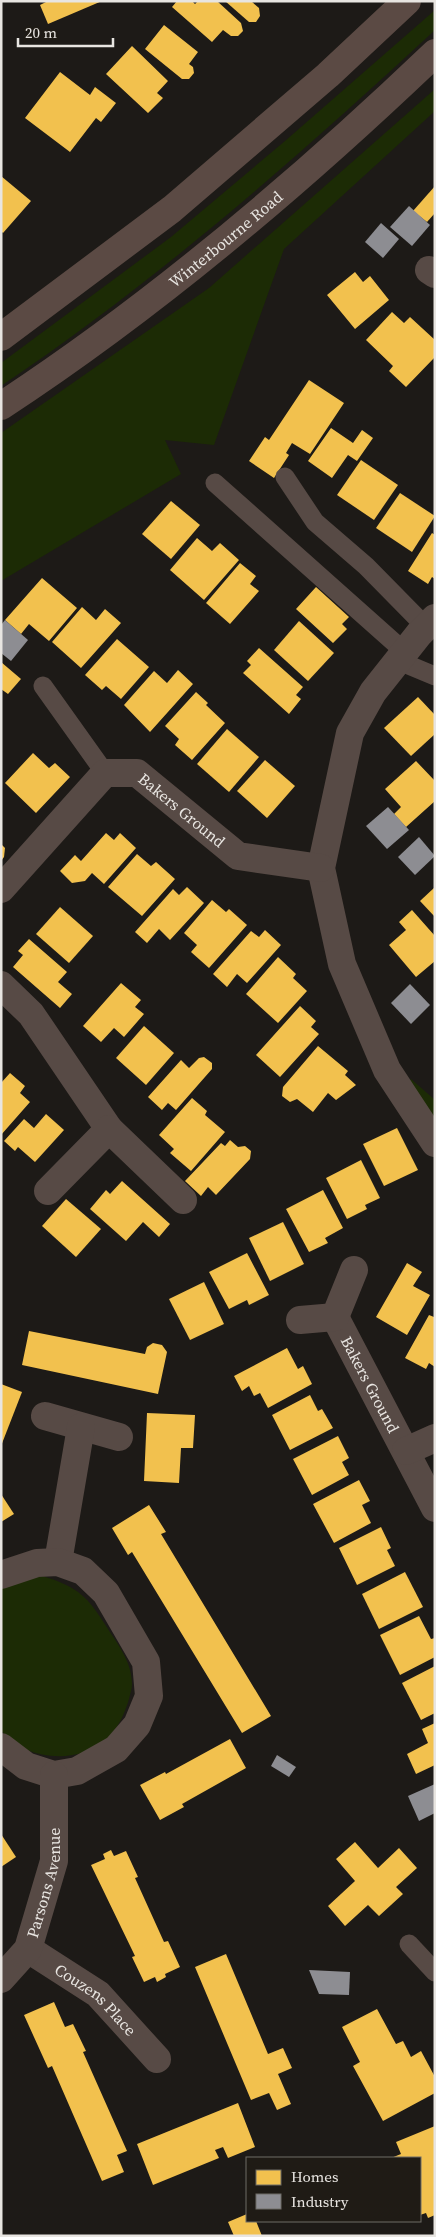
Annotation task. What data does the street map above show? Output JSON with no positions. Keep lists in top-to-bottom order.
{
  "streets": {
    "main road": ["Winterbourne Road"],
    "street": ["Bakers Ground", "Parsons Avenue", "Couzens Place"]
  },
  "crossings": [
    ["Parsons Avenue", "Couzens Place"]
  ],
  "legend": ["Homes", "Industry"],
  "scale_bar": "20 m"
}
